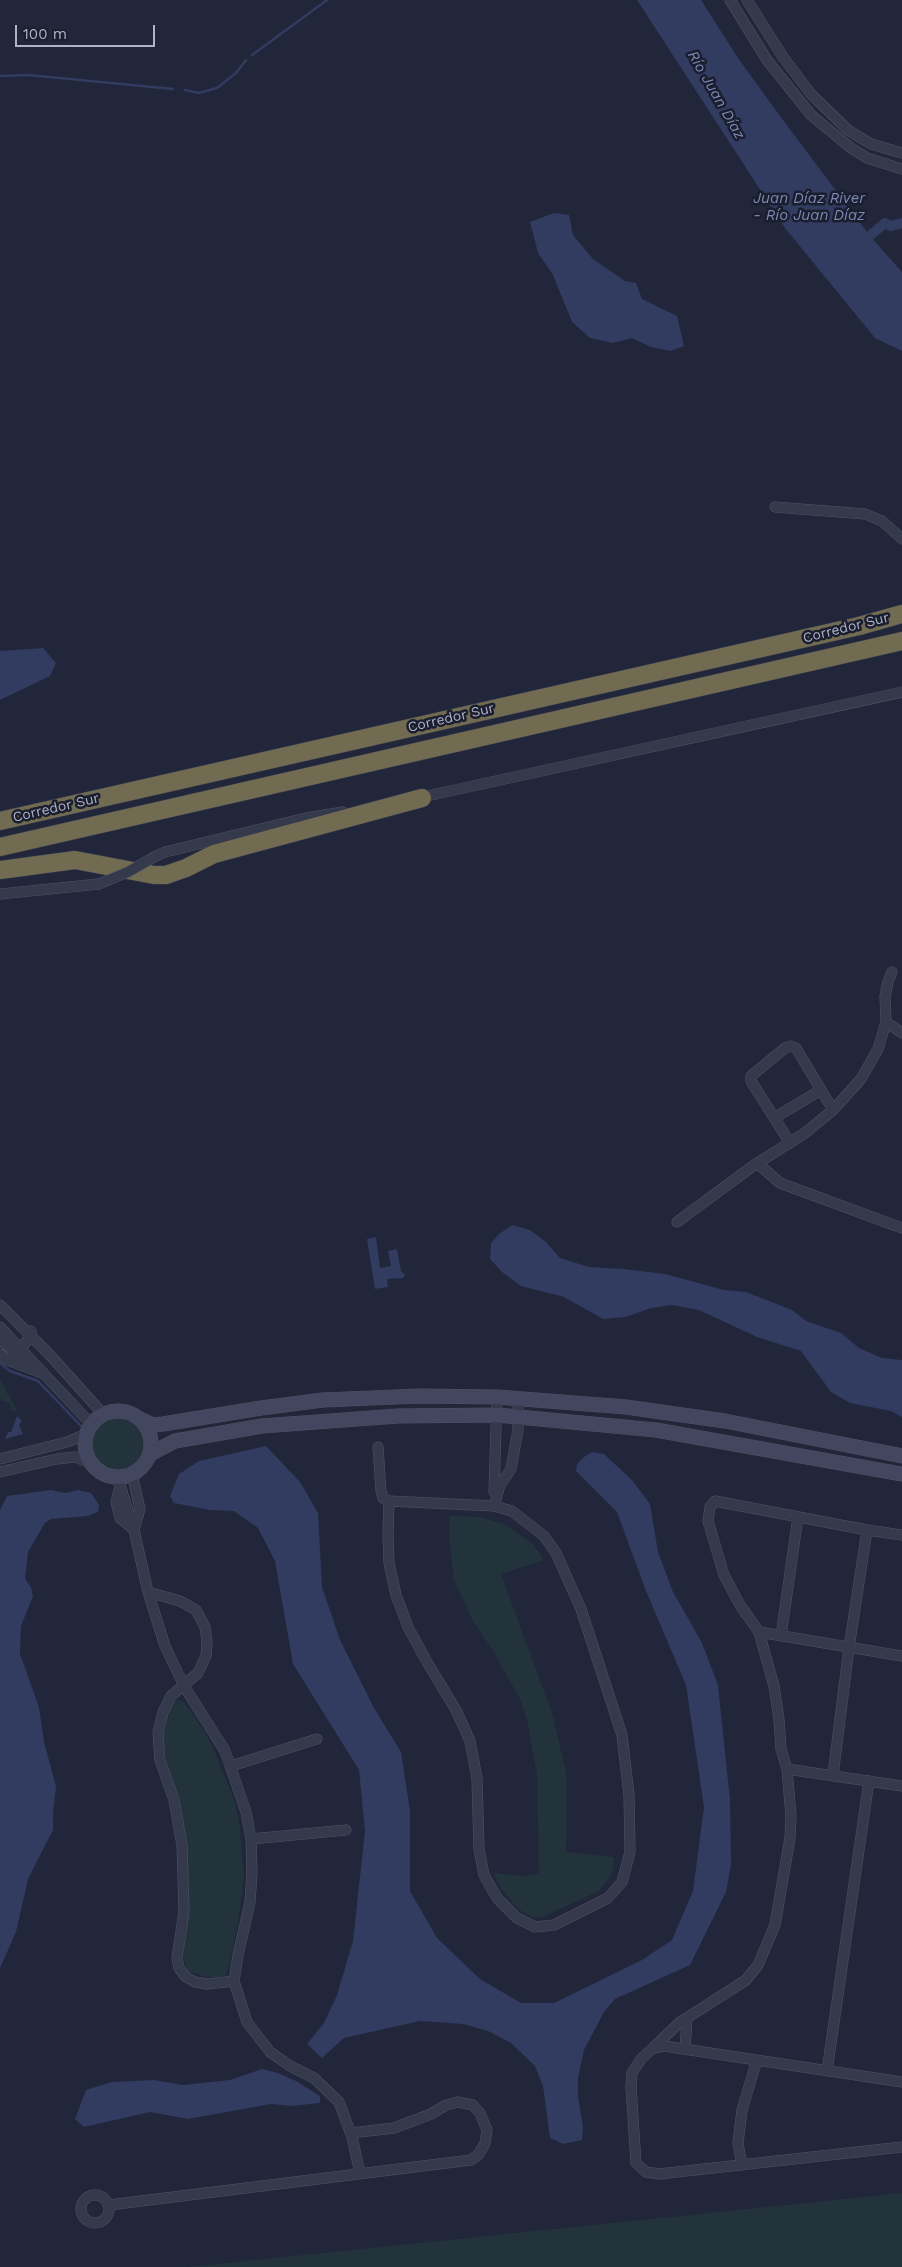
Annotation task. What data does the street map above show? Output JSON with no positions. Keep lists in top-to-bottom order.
{
  "streets": {
    "highway": ["Corredor Sur"]
  },
  "water": ["Río Juan Díaz", "Juan Díaz River - Río Juan Díaz"],
  "scale_bar": "100 m"
}
